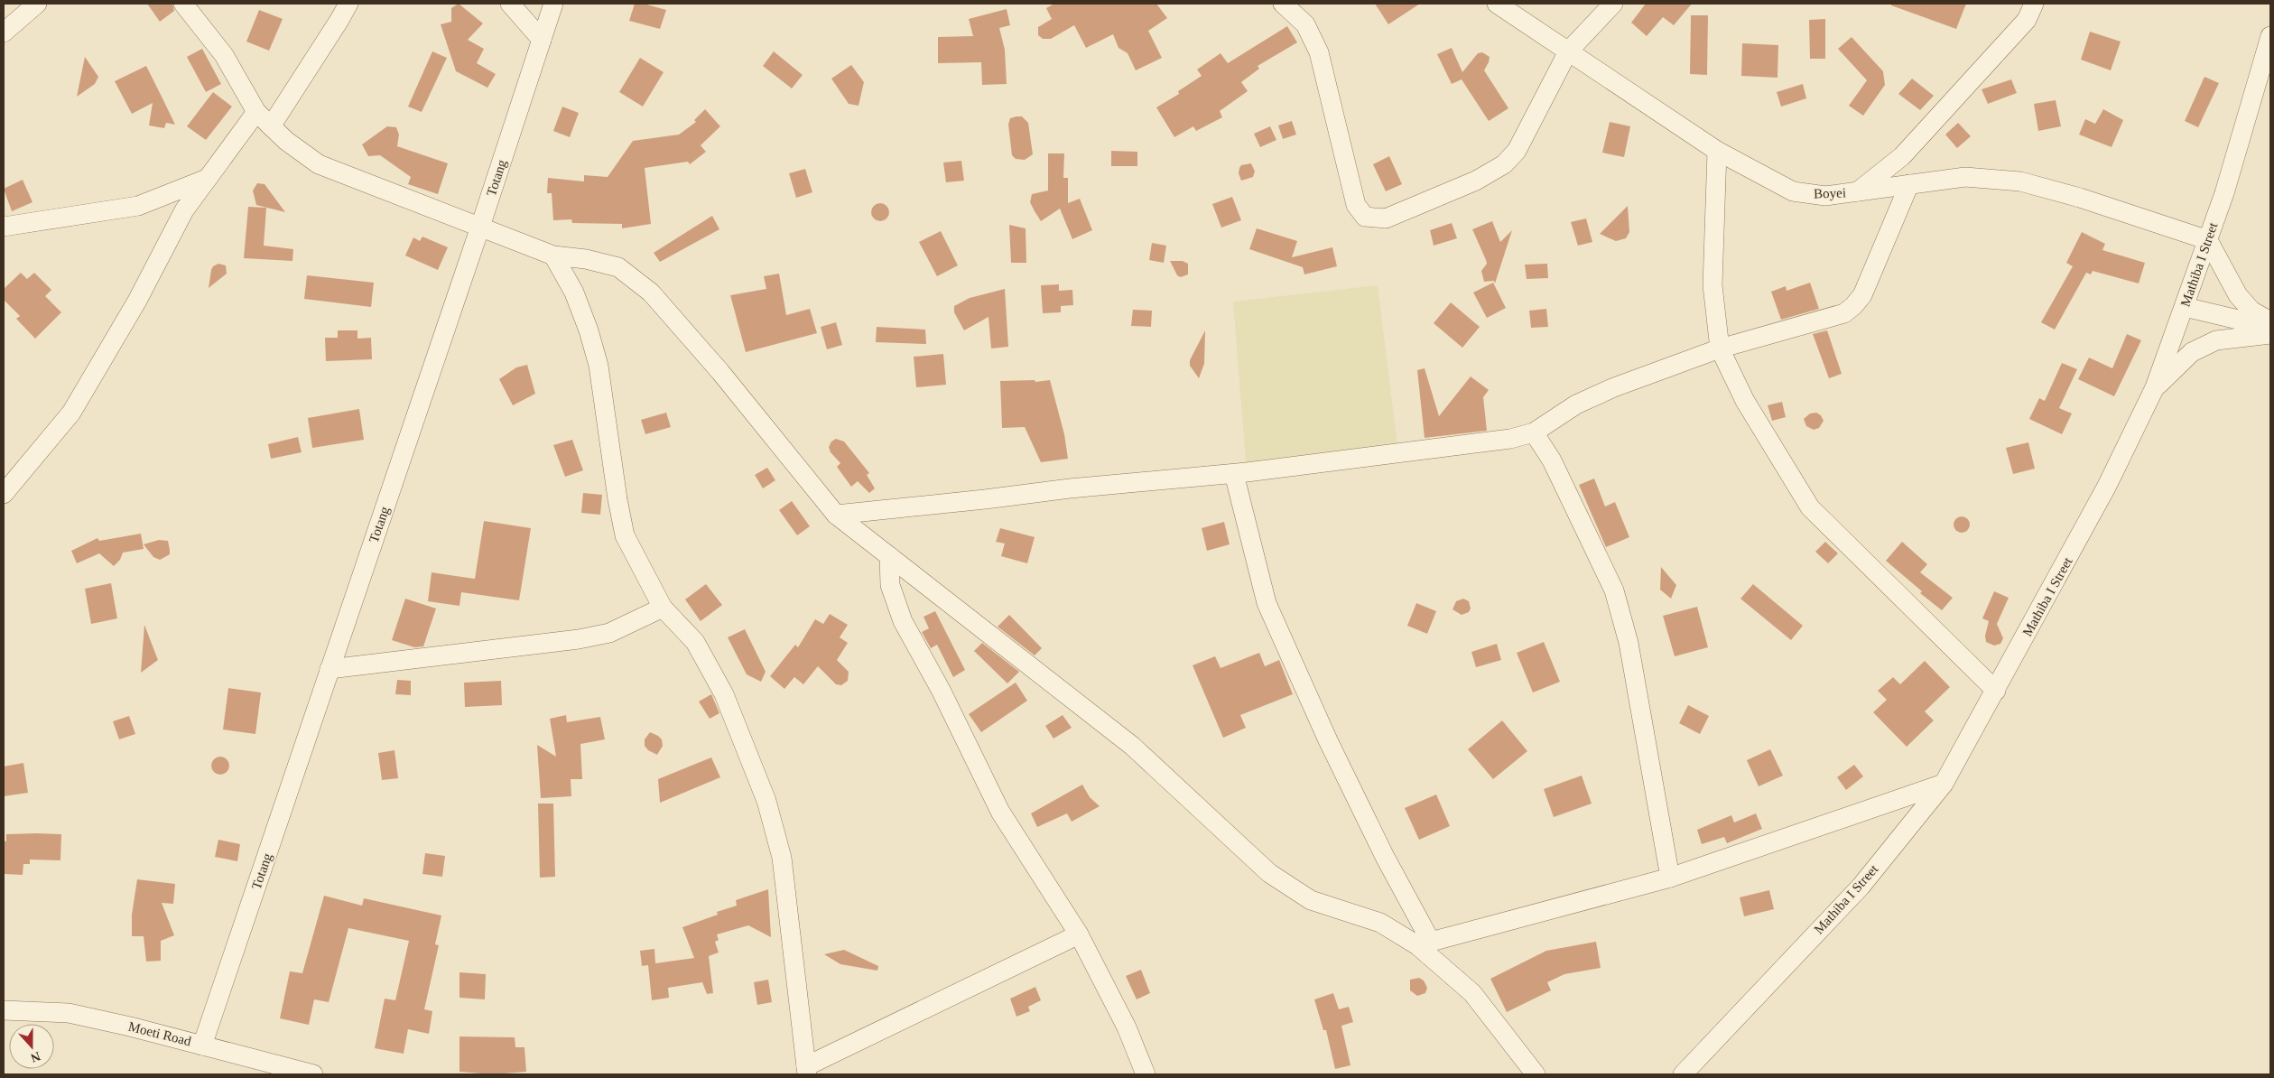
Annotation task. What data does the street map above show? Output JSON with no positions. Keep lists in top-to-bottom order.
{
  "streets": {
    "street": [
      "Totang",
      "Boyei",
      "Mathiba I Street",
      "Moeti Road"
    ]
  },
  "crossings": [
    ["Totang", "Moeti Road"],
    ["Boyei", "Mathiba I Street"]
  ],
  "north": "bottom"
}
